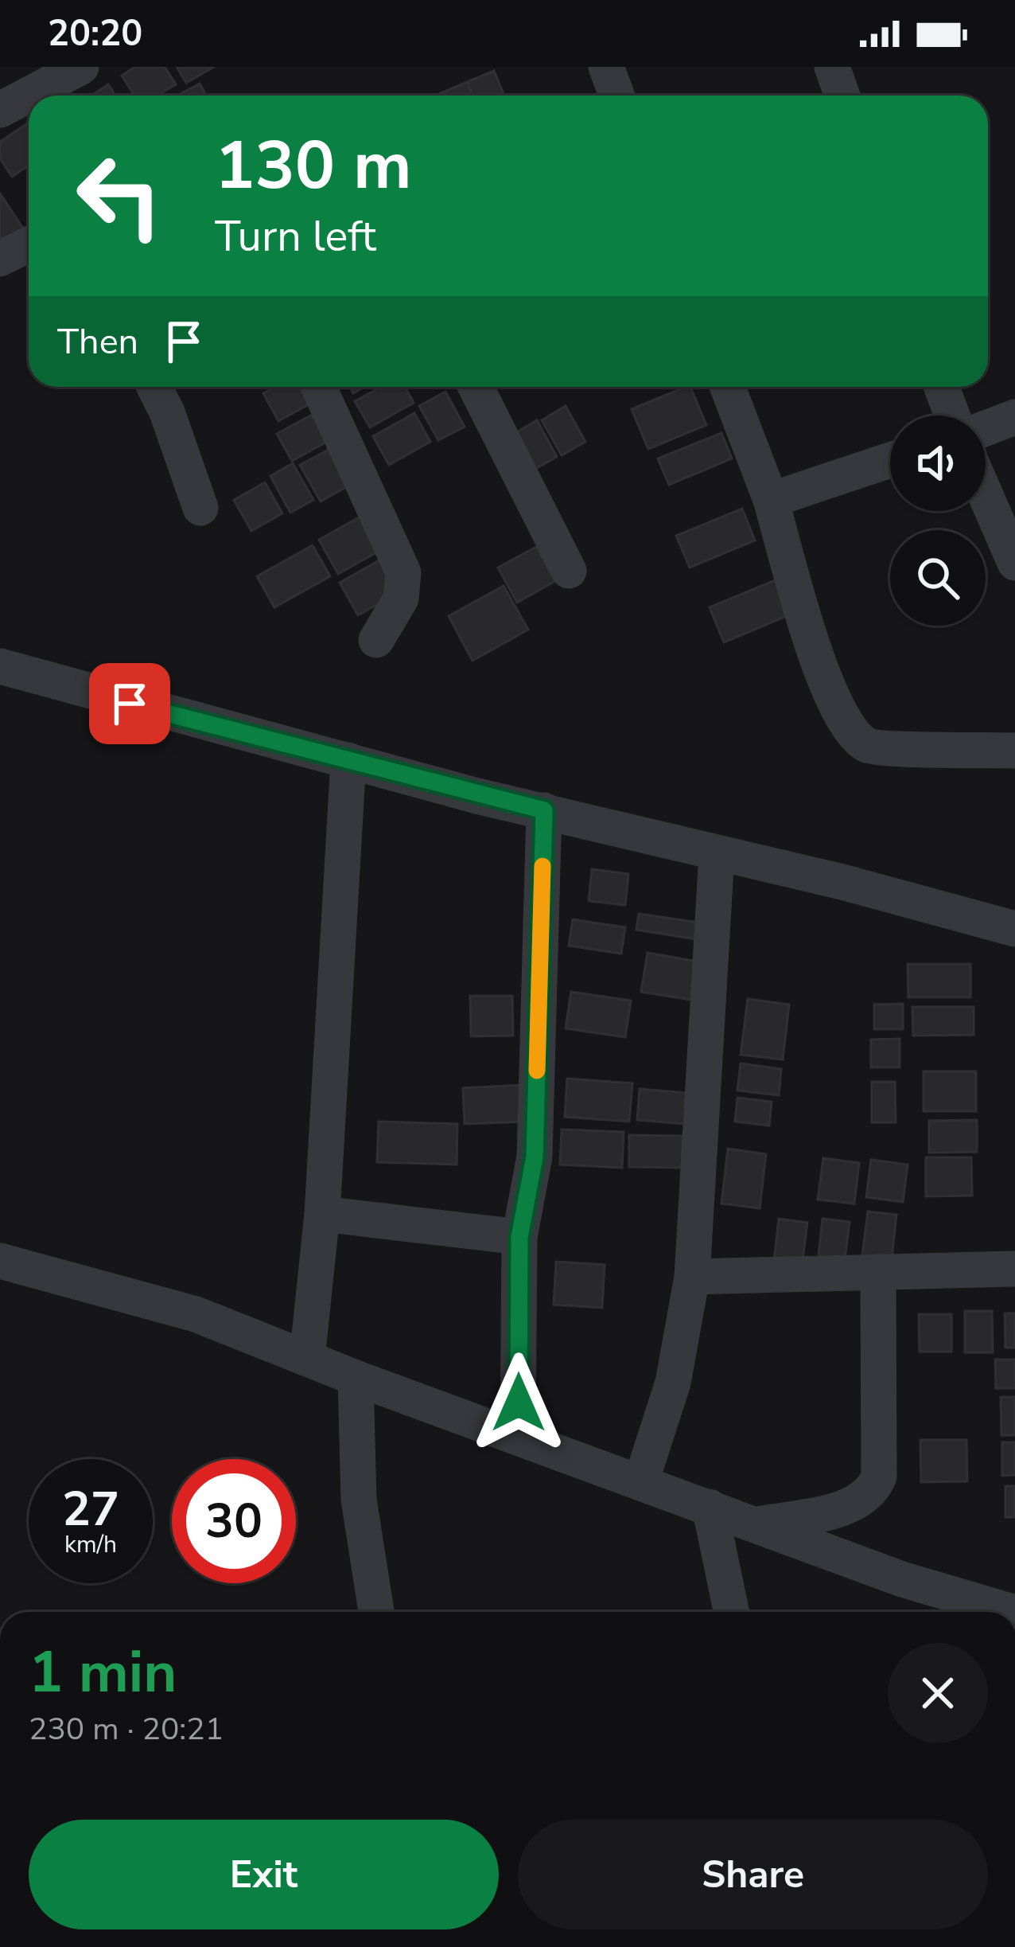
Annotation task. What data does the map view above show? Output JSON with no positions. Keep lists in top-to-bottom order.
{
  "page": {
    "status": "20:20",
    "turn": ["130 m", "Turn left"],
    "then": "Then",
    "speed": "27 km/h",
    "limit": "30",
    "heading": ["1 min", "230 m · 20:21"],
    "buttons": ["Exit", "Share"]
  }
}
